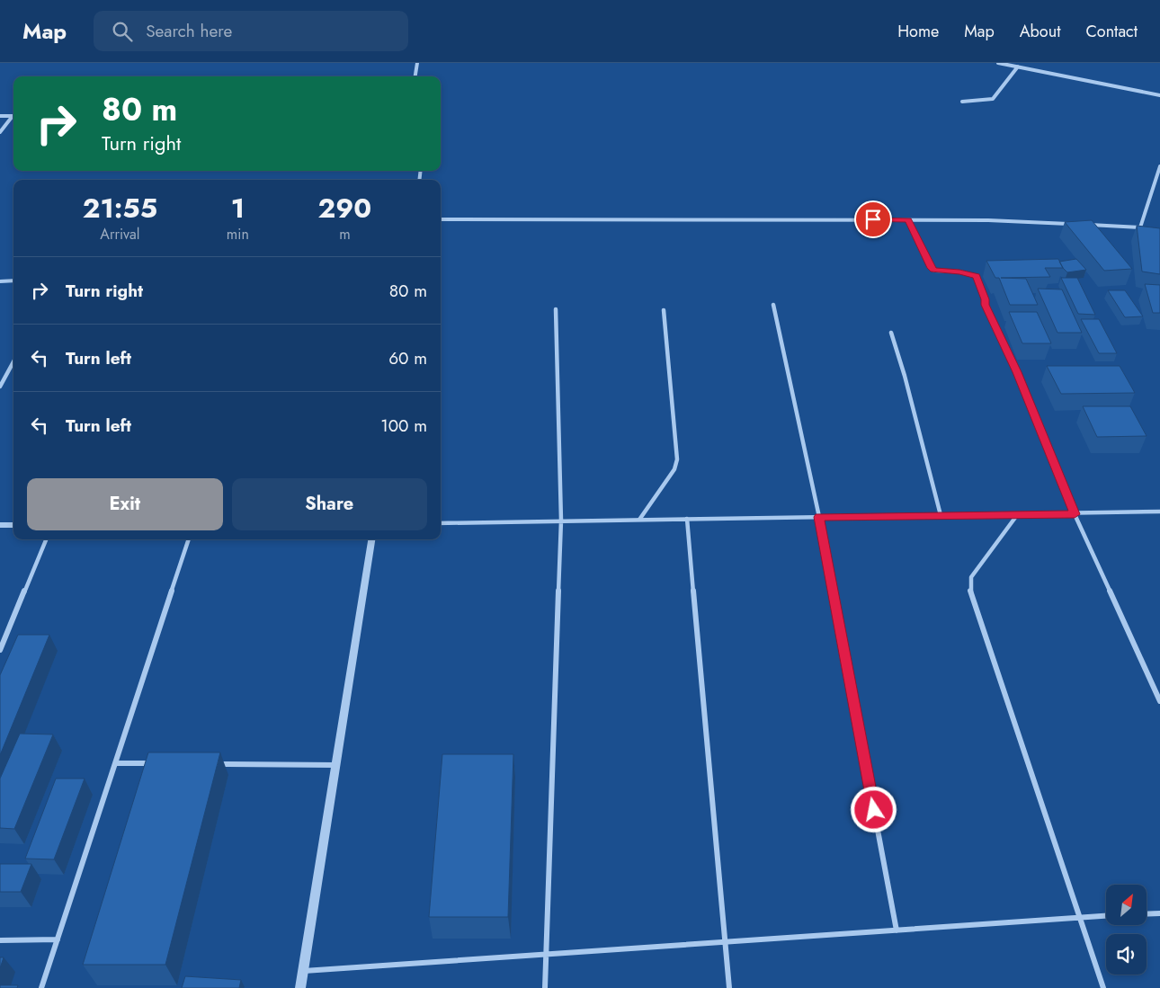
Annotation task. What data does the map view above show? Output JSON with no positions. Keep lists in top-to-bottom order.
{
  "north": "top right",
  "page": {
    "header": "Map",
    "search": "Search here",
    "nav": [
      "Home",
      "Map",
      "About",
      "Contact"
    ],
    "turn": ["80 m", "Turn right"],
    "eta": [
      "21:55",
      "Arrival",
      "1",
      "min",
      "290",
      "m"
    ],
    "list": [
      {
        "name": "Turn right",
        "value": "80 m"
      },
      {
        "name": "Turn left",
        "value": "60 m"
      },
      {
        "name": "Turn left",
        "value": "100 m"
      }
    ],
    "buttons": ["Exit", "Share"]
  }
}
